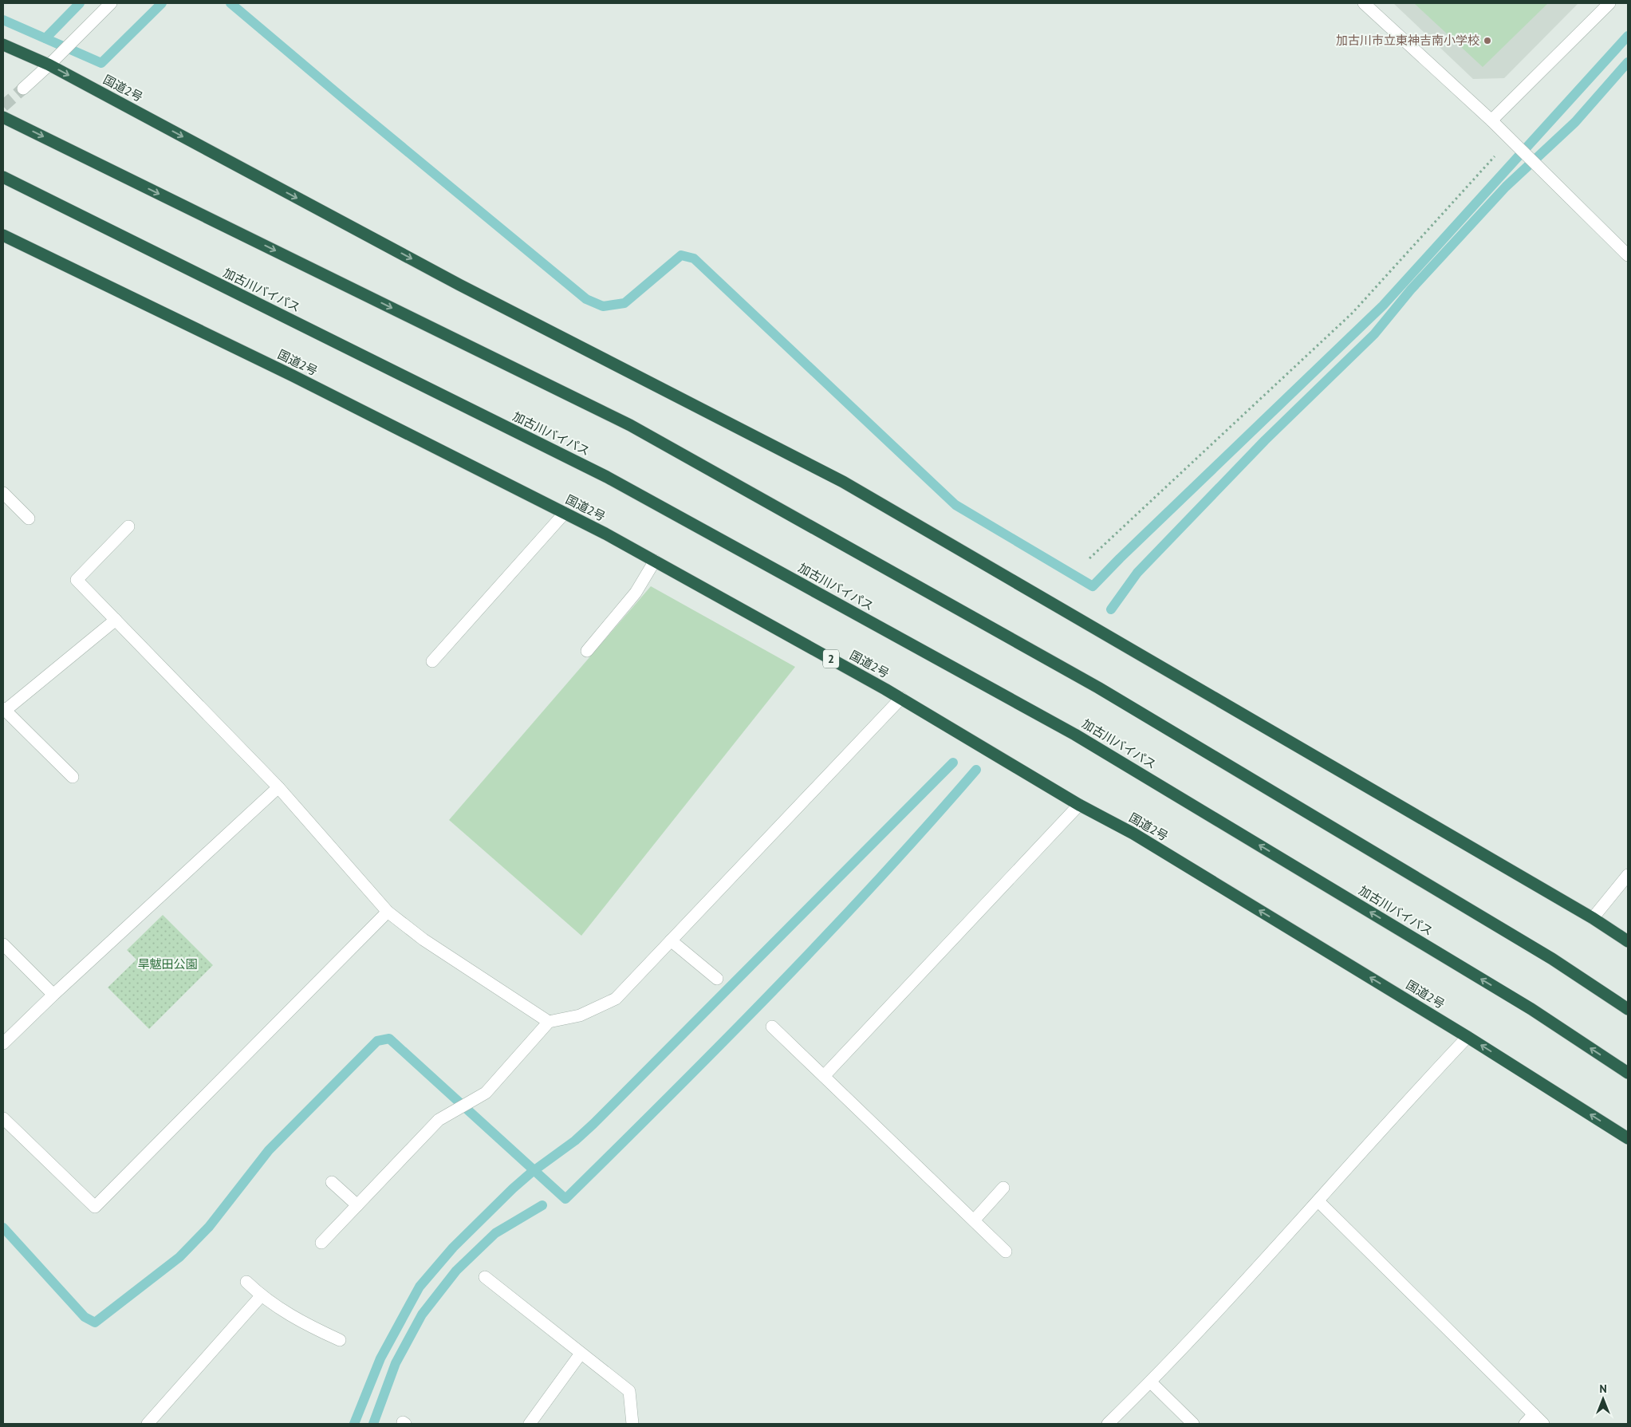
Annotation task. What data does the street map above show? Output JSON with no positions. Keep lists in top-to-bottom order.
{
  "streets": {
    "highway": ["国道2号", "加古川バイパス", "2"]
  },
  "parks": ["旱魃田公園"],
  "places": ["加古川市立東神吉南小学校"],
  "north": "top"
}
